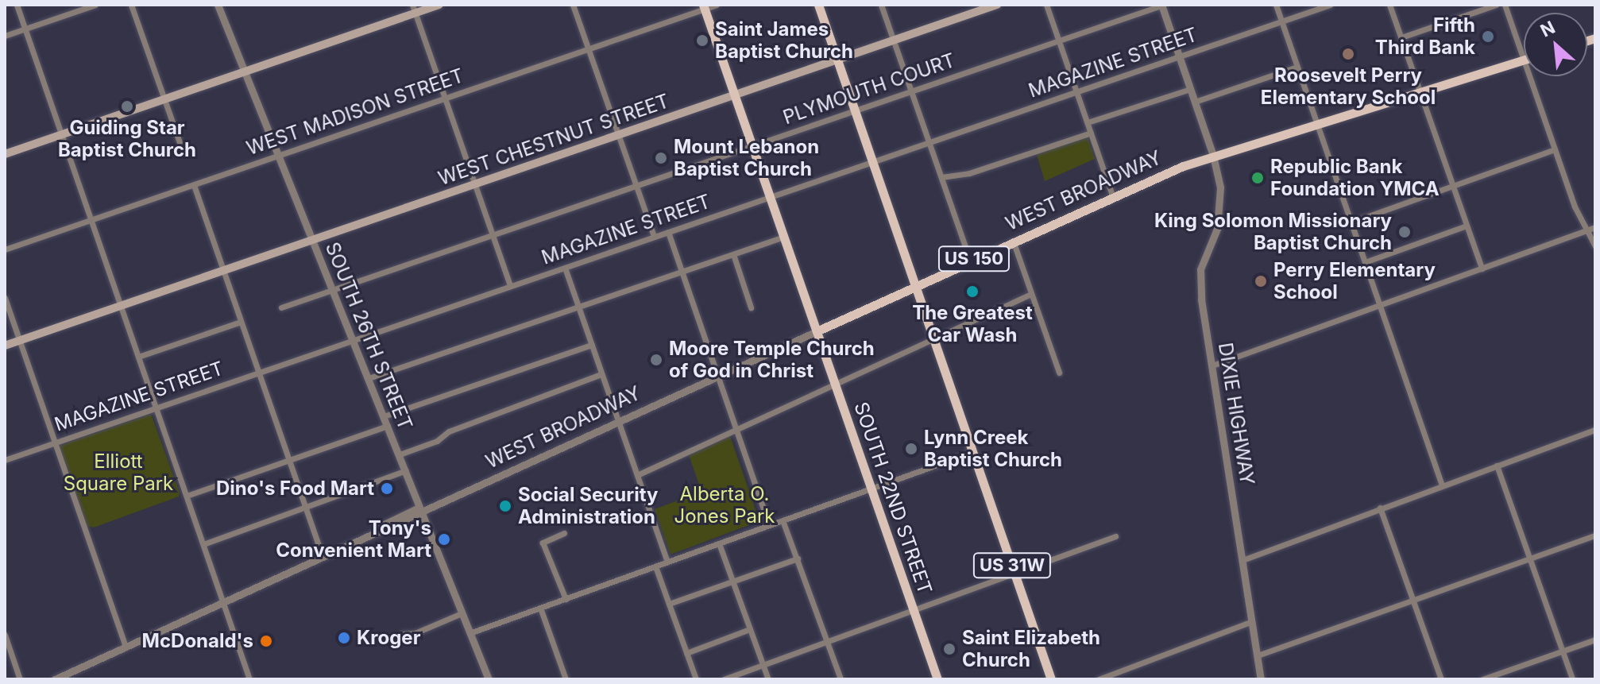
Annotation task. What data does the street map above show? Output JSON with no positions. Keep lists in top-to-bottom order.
{
  "streets": {
    "main road": [
      "WEST CHESTNUT STREET",
      "WEST BROADWAY",
      "US 150",
      "SOUTH 22ND STREET",
      "US 31W"
    ],
    "street": [
      "MAGAZINE STREET",
      "PLYMOUTH COURT",
      "WEST MADISON STREET",
      "SOUTH 26TH STREET",
      "DIXIE HIGHWAY"
    ]
  },
  "crossings": [
    ["MAGAZINE STREET", "SOUTH 26TH STREET"],
    ["MAGAZINE STREET", "DIXIE HIGHWAY"],
    ["MAGAZINE STREET", "SOUTH 22ND STREET"],
    ["MAGAZINE STREET", "US 31W"],
    ["PLYMOUTH COURT", "SOUTH 26TH STREET"],
    ["PLYMOUTH COURT", "DIXIE HIGHWAY"],
    ["PLYMOUTH COURT", "SOUTH 22ND STREET"],
    ["PLYMOUTH COURT", "US 31W"],
    ["WEST MADISON STREET", "SOUTH 26TH STREET"],
    ["WEST MADISON STREET", "SOUTH 22ND STREET"],
    ["WEST CHESTNUT STREET", "SOUTH 26TH STREET"],
    ["WEST CHESTNUT STREET", "SOUTH 22ND STREET"],
    ["WEST CHESTNUT STREET", "US 31W"],
    ["WEST BROADWAY", "SOUTH 26TH STREET"],
    ["WEST BROADWAY", "DIXIE HIGHWAY"],
    ["WEST BROADWAY", "SOUTH 22ND STREET"],
    ["WEST BROADWAY", "US 31W"]
  ],
  "parks": ["Elliott Square Park", "Alberta O. Jones Park"],
  "places": [
    "Fifth Third Bank",
    "Saint James Baptist Church",
    "Roosevelt Perry Elementary School",
    "Guiding Star Baptist Church",
    "Mount Lebanon Baptist Church",
    "Republic Bank Foundation YMCA",
    "King Solomon Missionary Baptist Church",
    "Perry Elementary School",
    "The Greatest Car Wash",
    "Moore Temple Church of God in Christ",
    "Lynn Creek Baptist Church",
    "Dino's Food Mart",
    "Social Security Administration",
    "Tony's Convenient Mart",
    "Kroger",
    "McDonald's",
    "Saint Elizabeth Church"
  ],
  "north": "top left"
}
